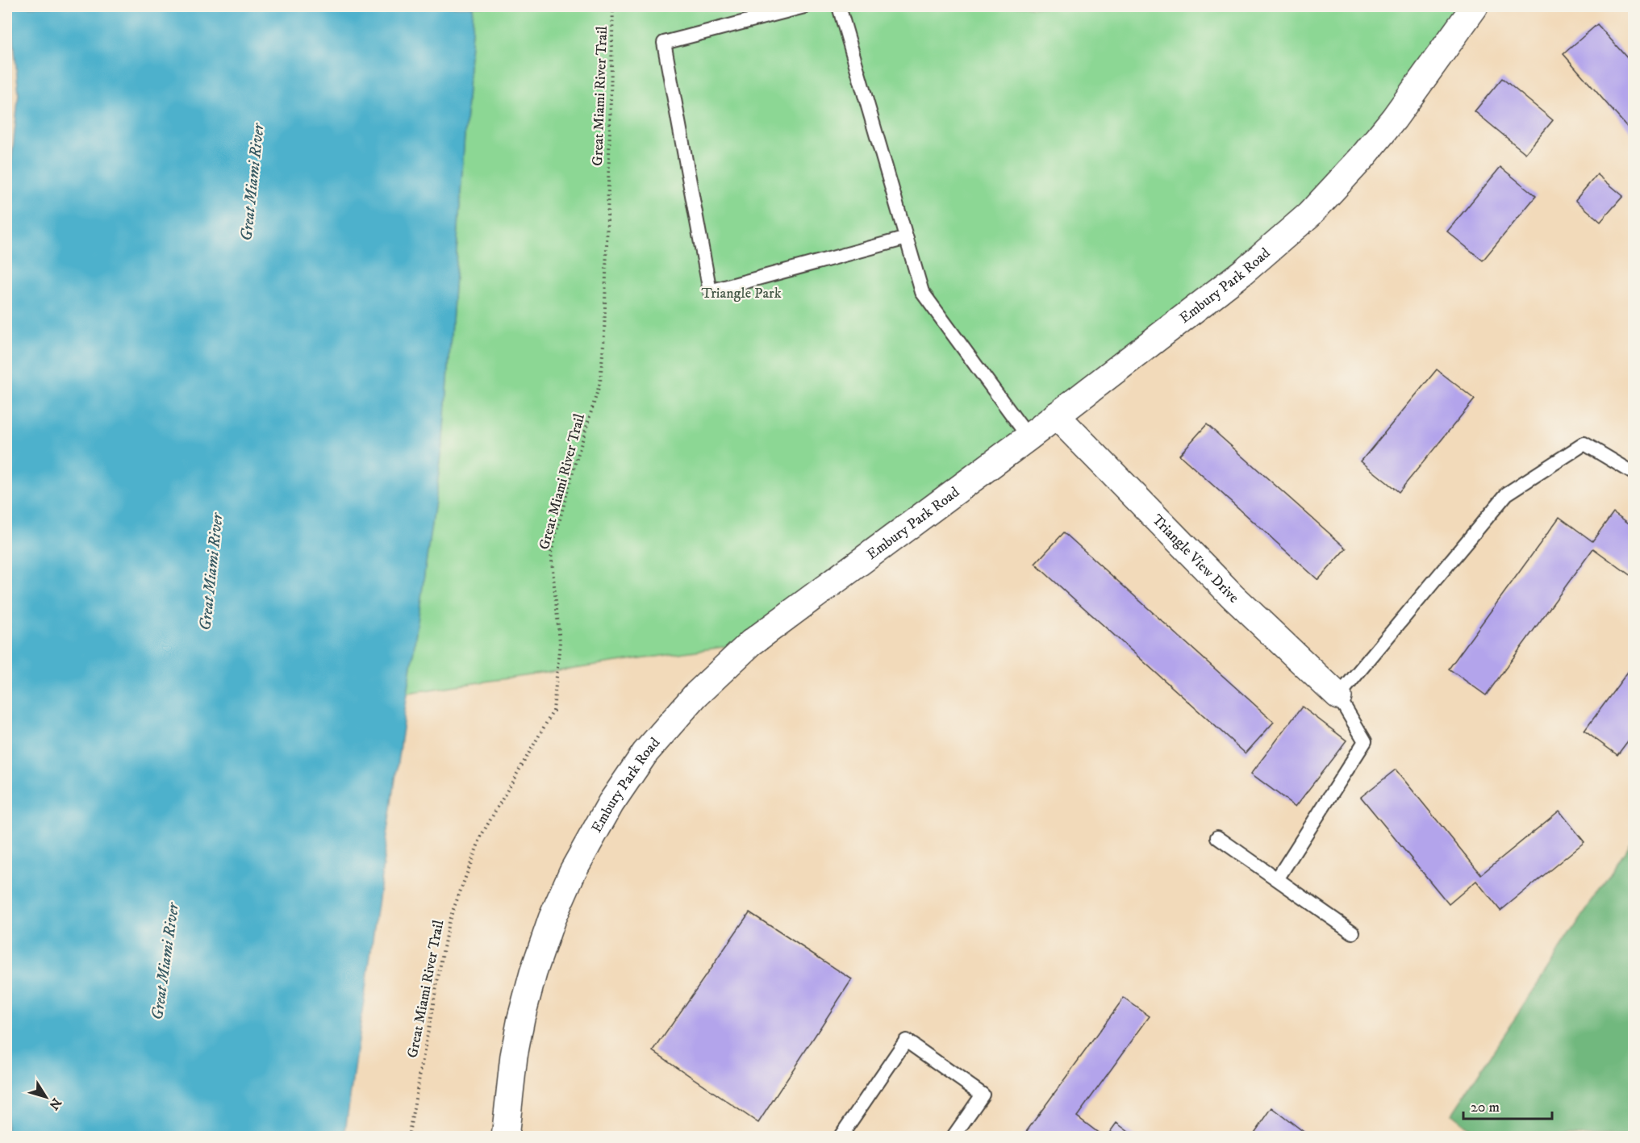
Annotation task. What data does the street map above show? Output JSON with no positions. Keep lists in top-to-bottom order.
{
  "streets": {
    "street": ["Embury Park Road", "Triangle View Drive"],
    "path": ["Great Miami River Trail"]
  },
  "crossings": [
    ["Embury Park Road", "Triangle View Drive"]
  ],
  "water": ["Great Miami River"],
  "parks": ["Triangle Park"],
  "scale_bar": "20 m",
  "north": "bottom right"
}
